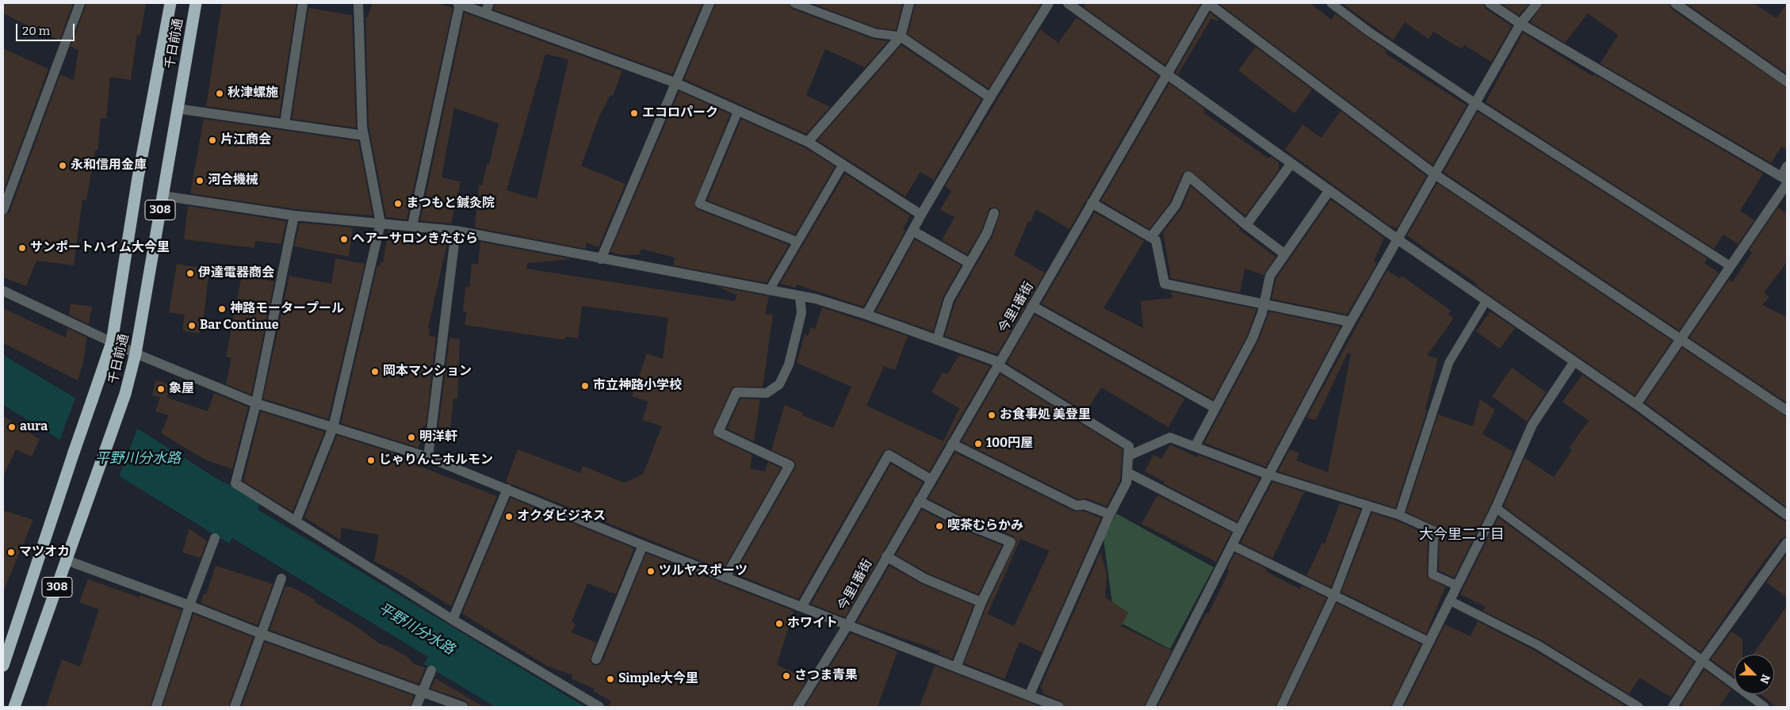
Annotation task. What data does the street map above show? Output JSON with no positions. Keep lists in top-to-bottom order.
{
  "streets": {
    "highway": ["千日前通", "308"],
    "street": ["今里1番街"]
  },
  "districts": ["大今里二丁目"],
  "water": ["平野川分水路"],
  "places": [
    "秋津螺施",
    "エコロパーク",
    "片江商会",
    "永和信用金庫",
    "河合機械",
    "まつもと鍼灸院",
    "ヘアーサロンきたむら",
    "サンポートハイム大今里",
    "伊達電器商会",
    "神路モータープール",
    "Bar Continue",
    "岡本マンション",
    "市立神路小学校",
    "象屋",
    "お食事処 美登里",
    "aura",
    "明洋軒",
    "100円屋",
    "じゃりんこホルモン",
    "オクダビジネス",
    "喫茶むらかみ",
    "マツオカ",
    "ツルヤスポーツ",
    "ホワイト",
    "さつま青果",
    "Simple大今里"
  ],
  "scale_bar": "20 m",
  "north": "bottom right"
}
